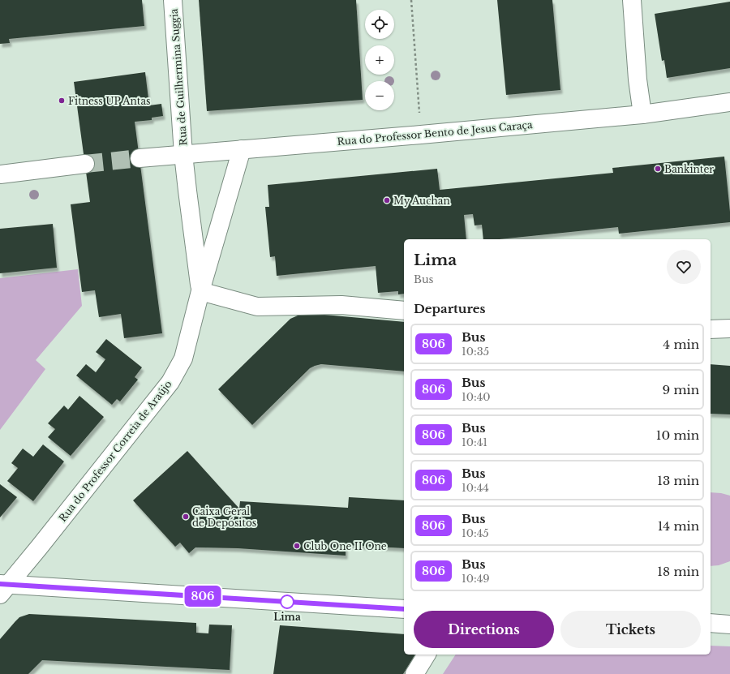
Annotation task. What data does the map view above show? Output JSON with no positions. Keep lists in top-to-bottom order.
{
  "streets": {
    "street": ["Rua de Guilhermina Suggia", "Rua do Professor Bento de Jesus Caraça", "Rua do Professor Correia de Araújo"]
  },
  "crossings": [
    ["Rua de Guilhermina Suggia", "Rua do Professor Bento de Jesus Caraça"],
    ["Rua de Guilhermina Suggia", "Rua do Professor Correia de Araújo"],
    ["Rua do Professor Bento de Jesus Caraça", "Rua do Professor Correia de Araújo"]
  ],
  "places": [
    "Fitness UP Antas",
    "Bankinter",
    "My Auchan",
    "Caixa Geral de Depósitos",
    "Club One II One",
    "Lima"
  ],
  "lines": ["bus line 806"],
  "page": {
    "on_map": "806",
    "map_buttons": ["+", "−"],
    "heading": [
      ["Lima", "Bus"],
      "Departures"
    ],
    "list": [
      {
        "mark": "806",
        "name": "Bus",
        "note": "10:35",
        "value": "4 min"
      },
      {
        "mark": "806",
        "name": "Bus",
        "note": "10:40",
        "value": "9 min"
      },
      {
        "mark": "806",
        "name": "Bus",
        "note": "10:41",
        "value": "10 min"
      },
      {
        "mark": "806",
        "name": "Bus",
        "note": "10:44",
        "value": "13 min"
      },
      {
        "mark": "806",
        "name": "Bus",
        "note": "10:45",
        "value": "14 min"
      },
      {
        "mark": "806",
        "name": "Bus",
        "note": "10:49",
        "value": "18 min"
      }
    ],
    "buttons": ["Directions", "Tickets"]
  }
}
